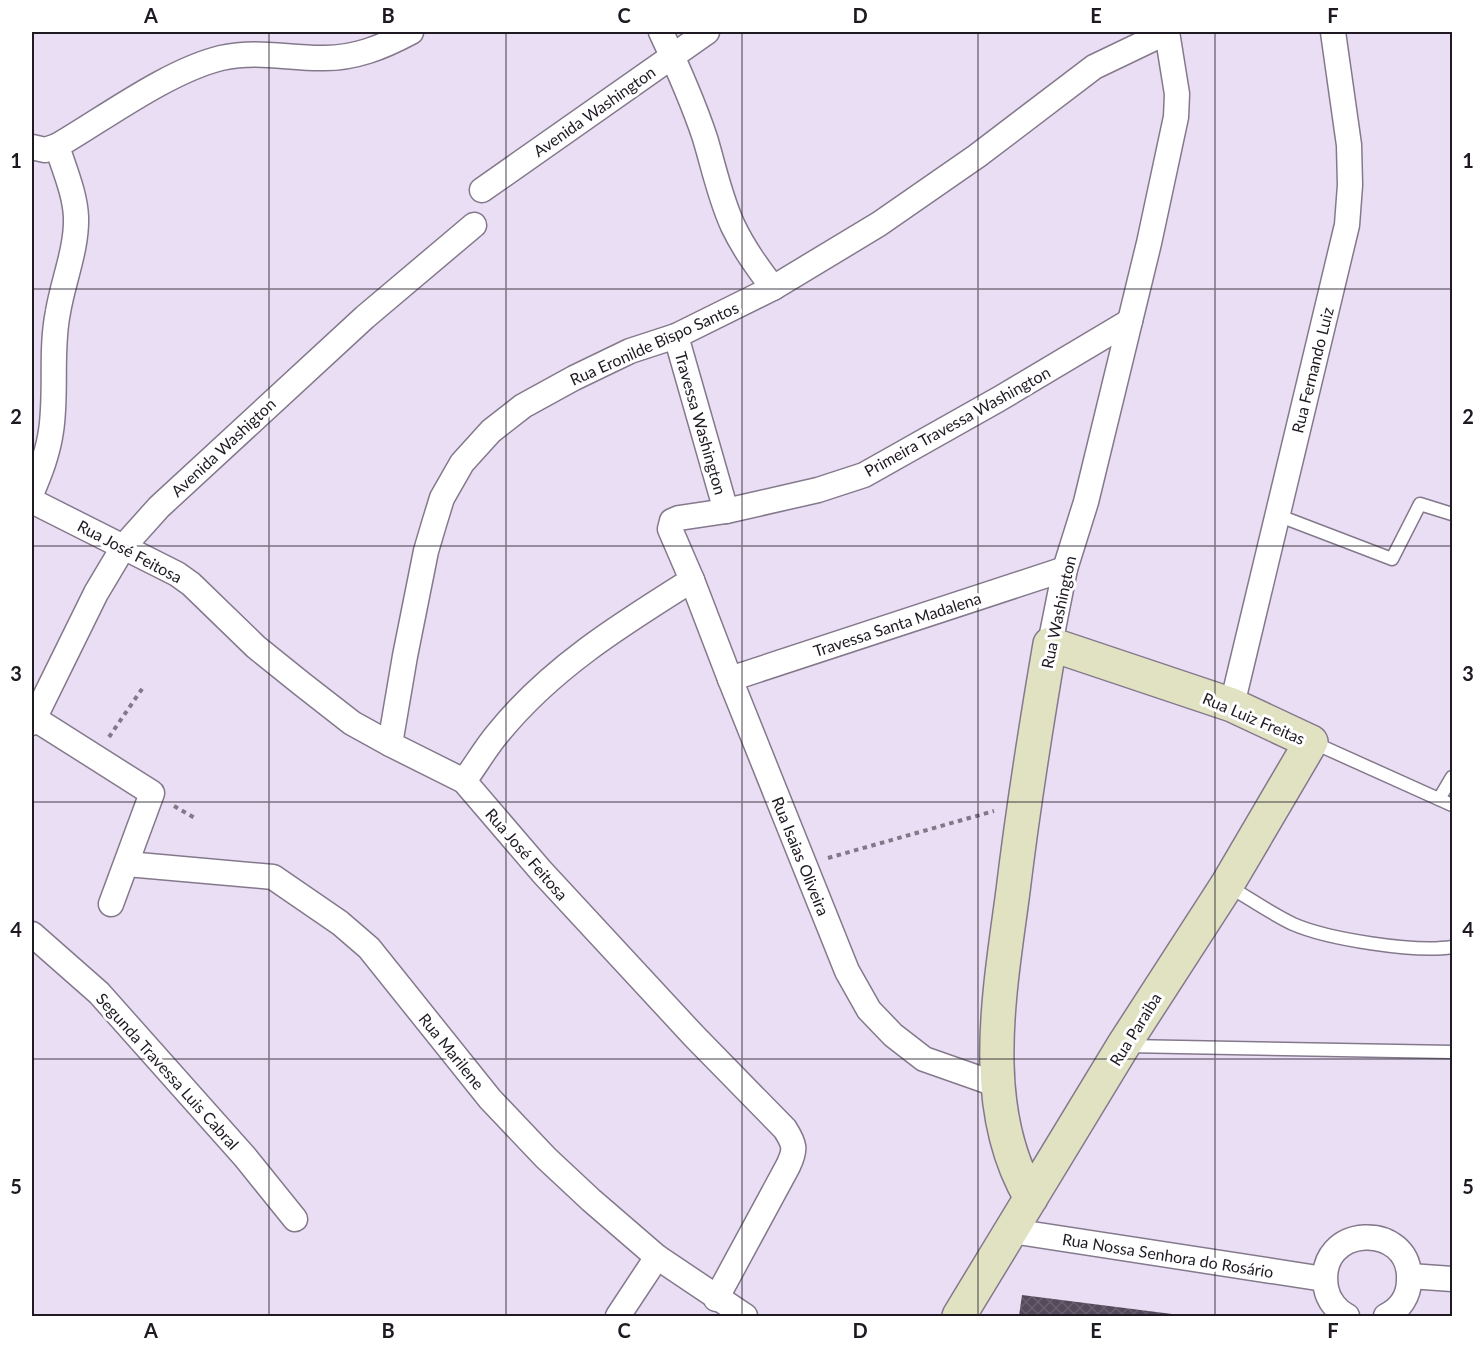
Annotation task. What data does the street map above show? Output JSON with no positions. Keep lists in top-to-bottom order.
{
  "streets": {
    "street": [
      "Avenida Washington",
      "Rua Eronilde Bispo Santos",
      "Rua Fernando Luiz",
      "Primeira Travessa Washington",
      "Travessa Washington",
      "Avenida Washigton",
      "Rua José Feitosa",
      "Rua Washington",
      "Travessa Santa Madalena",
      "Rua Luiz Freitas",
      "Rua Isaias Oliveira",
      "Rua Paraiba",
      "Rua Marilene",
      "Segunda Travessa Luis Cabral",
      "Rua Nossa Senhora do Rosário"
    ]
  },
  "crossings": [
    ["Rua Eronilde Bispo Santos", "Travessa Washington"],
    ["Rua Eronilde Bispo Santos", "Rua José Feitosa"],
    ["Rua Eronilde Bispo Santos", "Rua Washington"],
    ["Rua Fernando Luiz", "Rua Luiz Freitas"],
    ["Primeira Travessa Washington", "Travessa Washington"],
    ["Primeira Travessa Washington", "Rua Washington"],
    ["Primeira Travessa Washington", "Rua Isaias Oliveira"],
    ["Avenida Washigton", "Rua José Feitosa"],
    ["Rua José Feitosa", "Rua Marilene"],
    ["Rua Washington", "Travessa Santa Madalena"],
    ["Rua Washington", "Rua Luiz Freitas"],
    ["Rua Washington", "Rua Isaias Oliveira"],
    ["Rua Washington", "Rua Paraiba"],
    ["Travessa Santa Madalena", "Rua Isaias Oliveira"],
    ["Rua Luiz Freitas", "Rua Paraiba"],
    ["Rua Paraiba", "Rua Nossa Senhora do Rosário"]
  ],
  "grid": {
    "columns": [
      "A",
      "B",
      "C",
      "D",
      "E",
      "F"
    ],
    "rows": [
      "1",
      "2",
      "3",
      "4",
      "5"
    ]
  }
}
